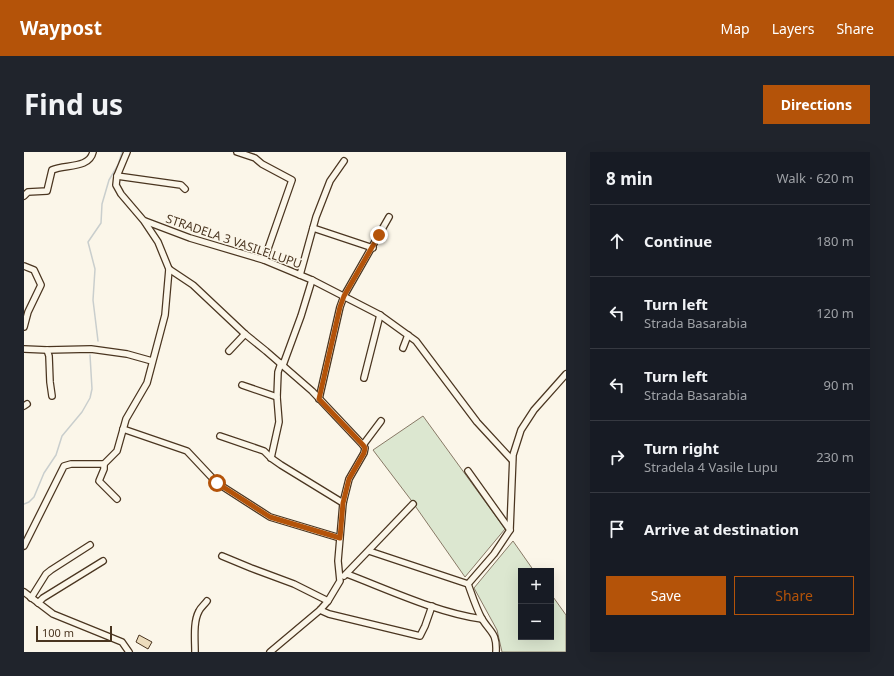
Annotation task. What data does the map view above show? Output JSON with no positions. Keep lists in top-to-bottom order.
{
  "streets": {
    "street": ["STRADELA 3 VASILE LUPU"]
  },
  "scale_bar": "100 m",
  "page": {
    "header": "Waypost",
    "nav": ["Map", "Layers", "Share"],
    "title": "Find us",
    "buttons": [
      "Directions",
      ["Save", "Share"]
    ],
    "heading": ["8 min", "Walk · 620 m"],
    "list": [
      ["Continue", "180 m"],
      ["Turn left", "Strada Basarabia", "120 m"],
      ["Turn left", "Strada Basarabia", "90 m"],
      ["Turn right", "Stradela 4 Vasile Lupu", "230 m"],
      "Arrive at destination"
    ],
    "map_buttons": ["+", "−"],
    "scale": "100 m"
  }
}
